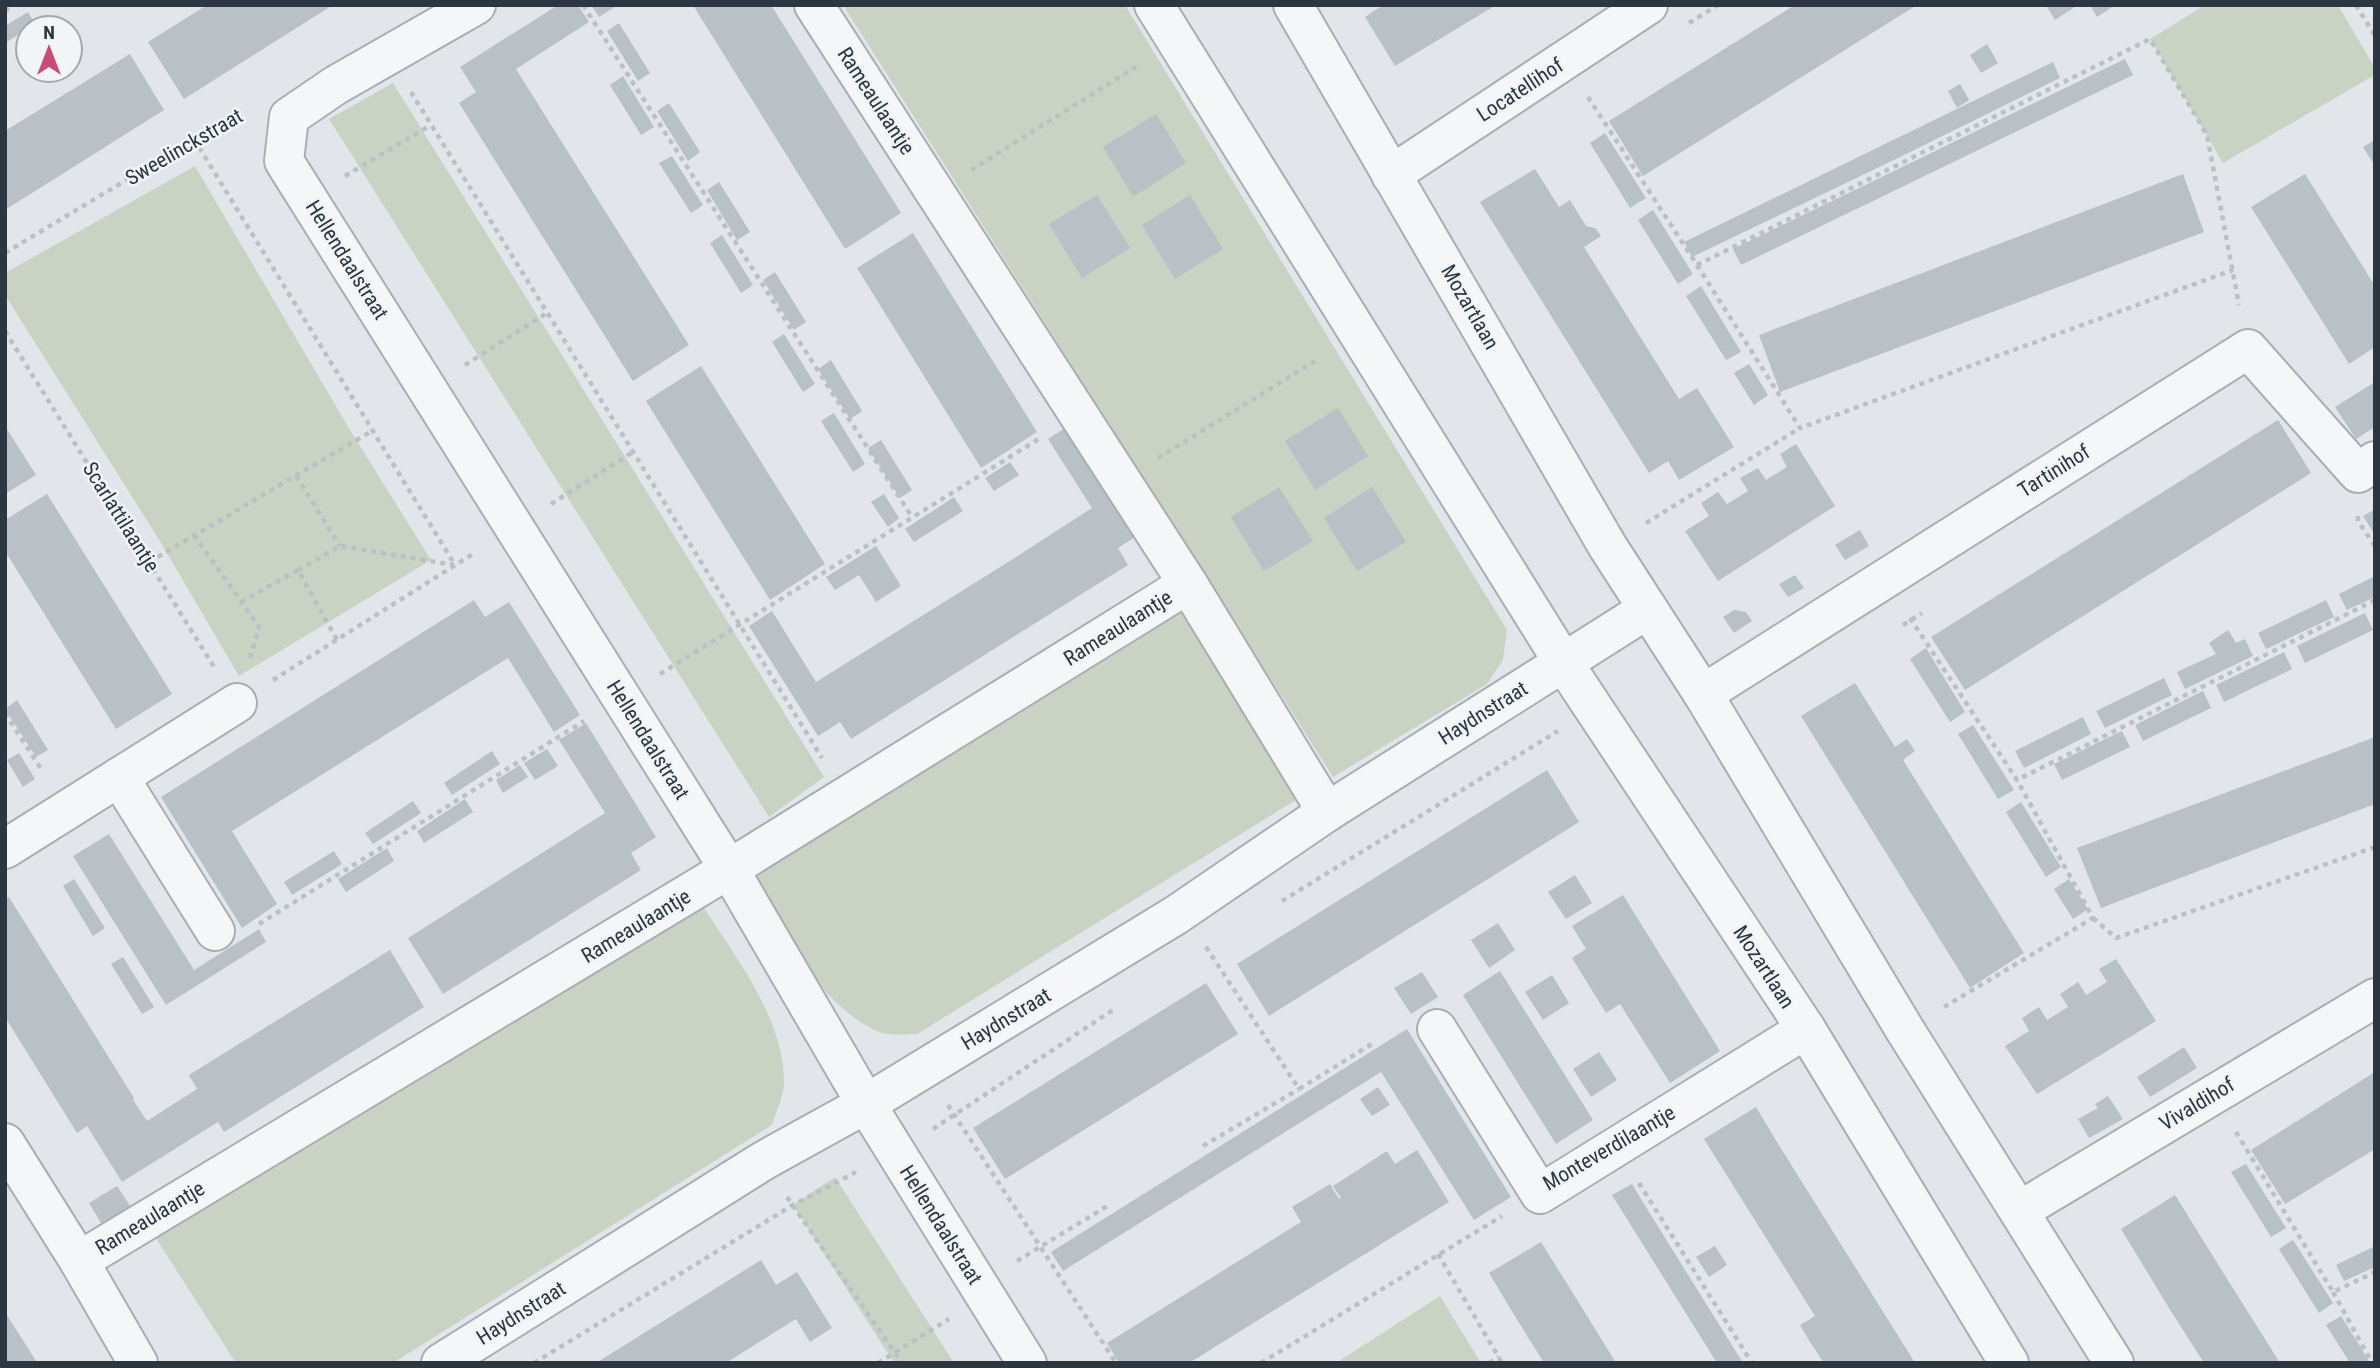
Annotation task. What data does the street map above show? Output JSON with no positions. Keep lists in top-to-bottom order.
{
  "streets": {
    "street": [
      "Locatellihof",
      "Rameaulaantje",
      "Hellendaalstraat",
      "Mozartlaan",
      "Tartinihof",
      "Haydnstraat",
      "Vivaldihof",
      "Monteverdilaantje"
    ],
    "path": ["Sweelinckstraat", "Scarlattilaantje"]
  },
  "crossings": [
    ["Locatellihof", "Mozartlaan"],
    ["Rameaulaantje", "Hellendaalstraat"],
    ["Rameaulaantje", "Haydnstraat"],
    ["Sweelinckstraat", "Hellendaalstraat"],
    ["Hellendaalstraat", "Haydnstraat"],
    ["Mozartlaan", "Tartinihof"],
    ["Mozartlaan", "Haydnstraat"],
    ["Mozartlaan", "Vivaldihof"],
    ["Mozartlaan", "Monteverdilaantje"]
  ],
  "north": "top"
}
